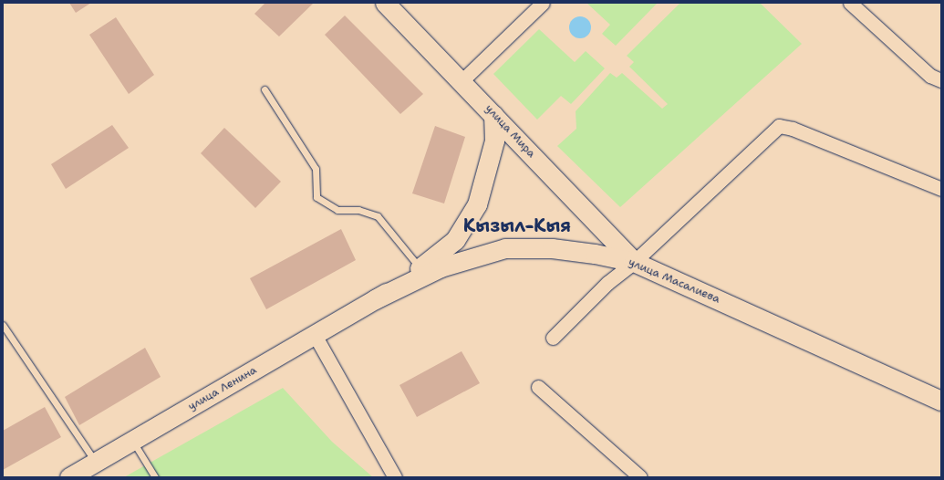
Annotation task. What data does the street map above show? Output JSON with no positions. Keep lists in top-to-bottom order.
{
  "streets": {
    "main road": ["улица Мира", "улица Масалиева", "улица Ленина"]
  },
  "crossings": [
    ["улица Мира", "улица Масалиева"],
    ["улица Масалиева", "улица Ленина"]
  ],
  "districts": ["Кызыл-Кыя"]
}
